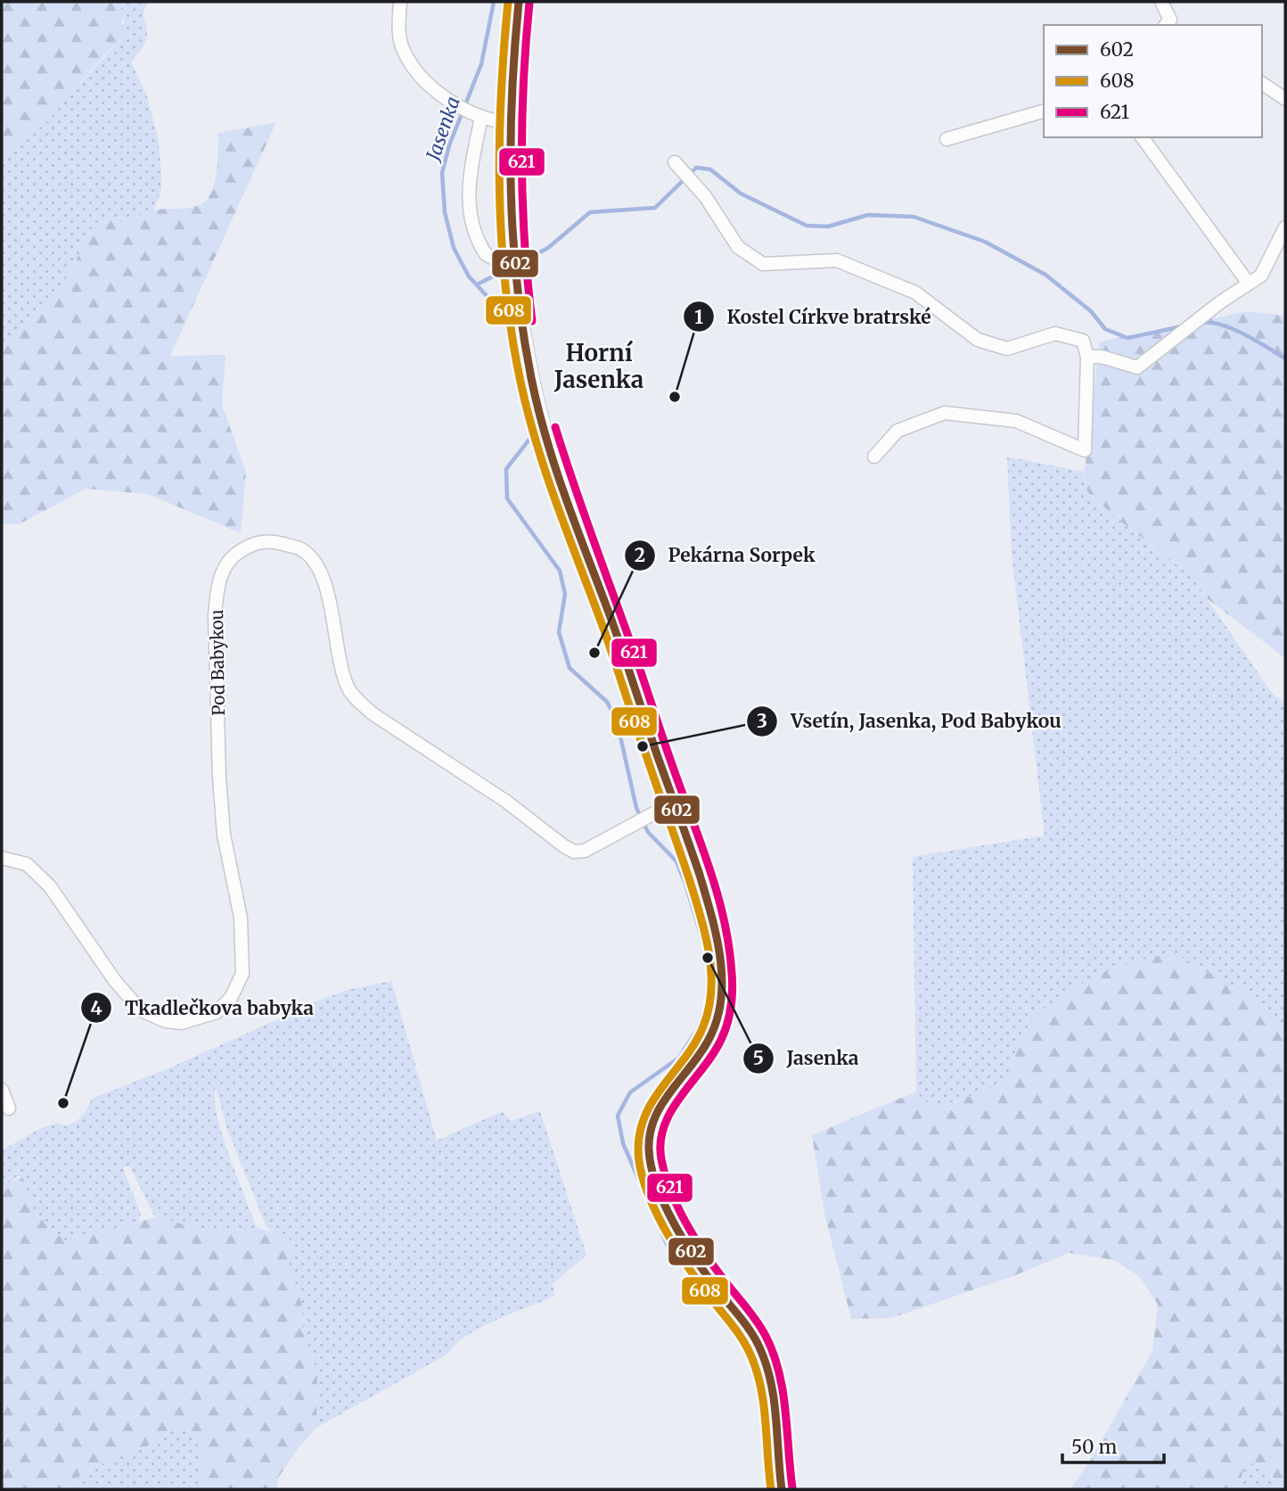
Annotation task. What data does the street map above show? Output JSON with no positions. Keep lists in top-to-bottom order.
{
  "streets": {
    "street": ["Pod Babykou"]
  },
  "districts": ["Horní Jasenka"],
  "water": ["Jasenka"],
  "places": [
    "Kostel Církve bratrské",
    "Pekárna Sorpek",
    "Vsetín, Jasenka, Pod Babykou",
    "Jasenka",
    "Tkadlečkova babyka"
  ],
  "lines": ["transit line 602", "transit line 608", "transit line 621"],
  "legend": ["602", "608", "621"],
  "scale_bar": "50 m"
}
